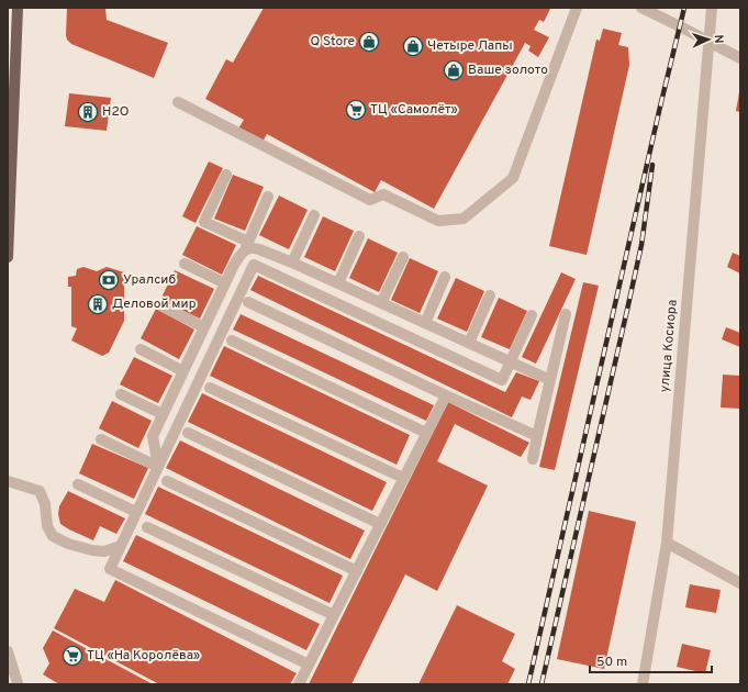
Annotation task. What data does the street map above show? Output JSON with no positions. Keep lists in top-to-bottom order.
{
  "streets": {
    "street": ["улица Косиора"]
  },
  "places": {
    "shop": ["Q Store", "Четыре Лапы", "Ваше золото"],
    "supermarket": ["ТЦ «Самолёт»", "ТЦ «На Королёва»"],
    "building": ["H2O", "Деловой мир"],
    "bank": ["Уралсиб"]
  },
  "scale_bar": "50 m",
  "north": "right"
}
